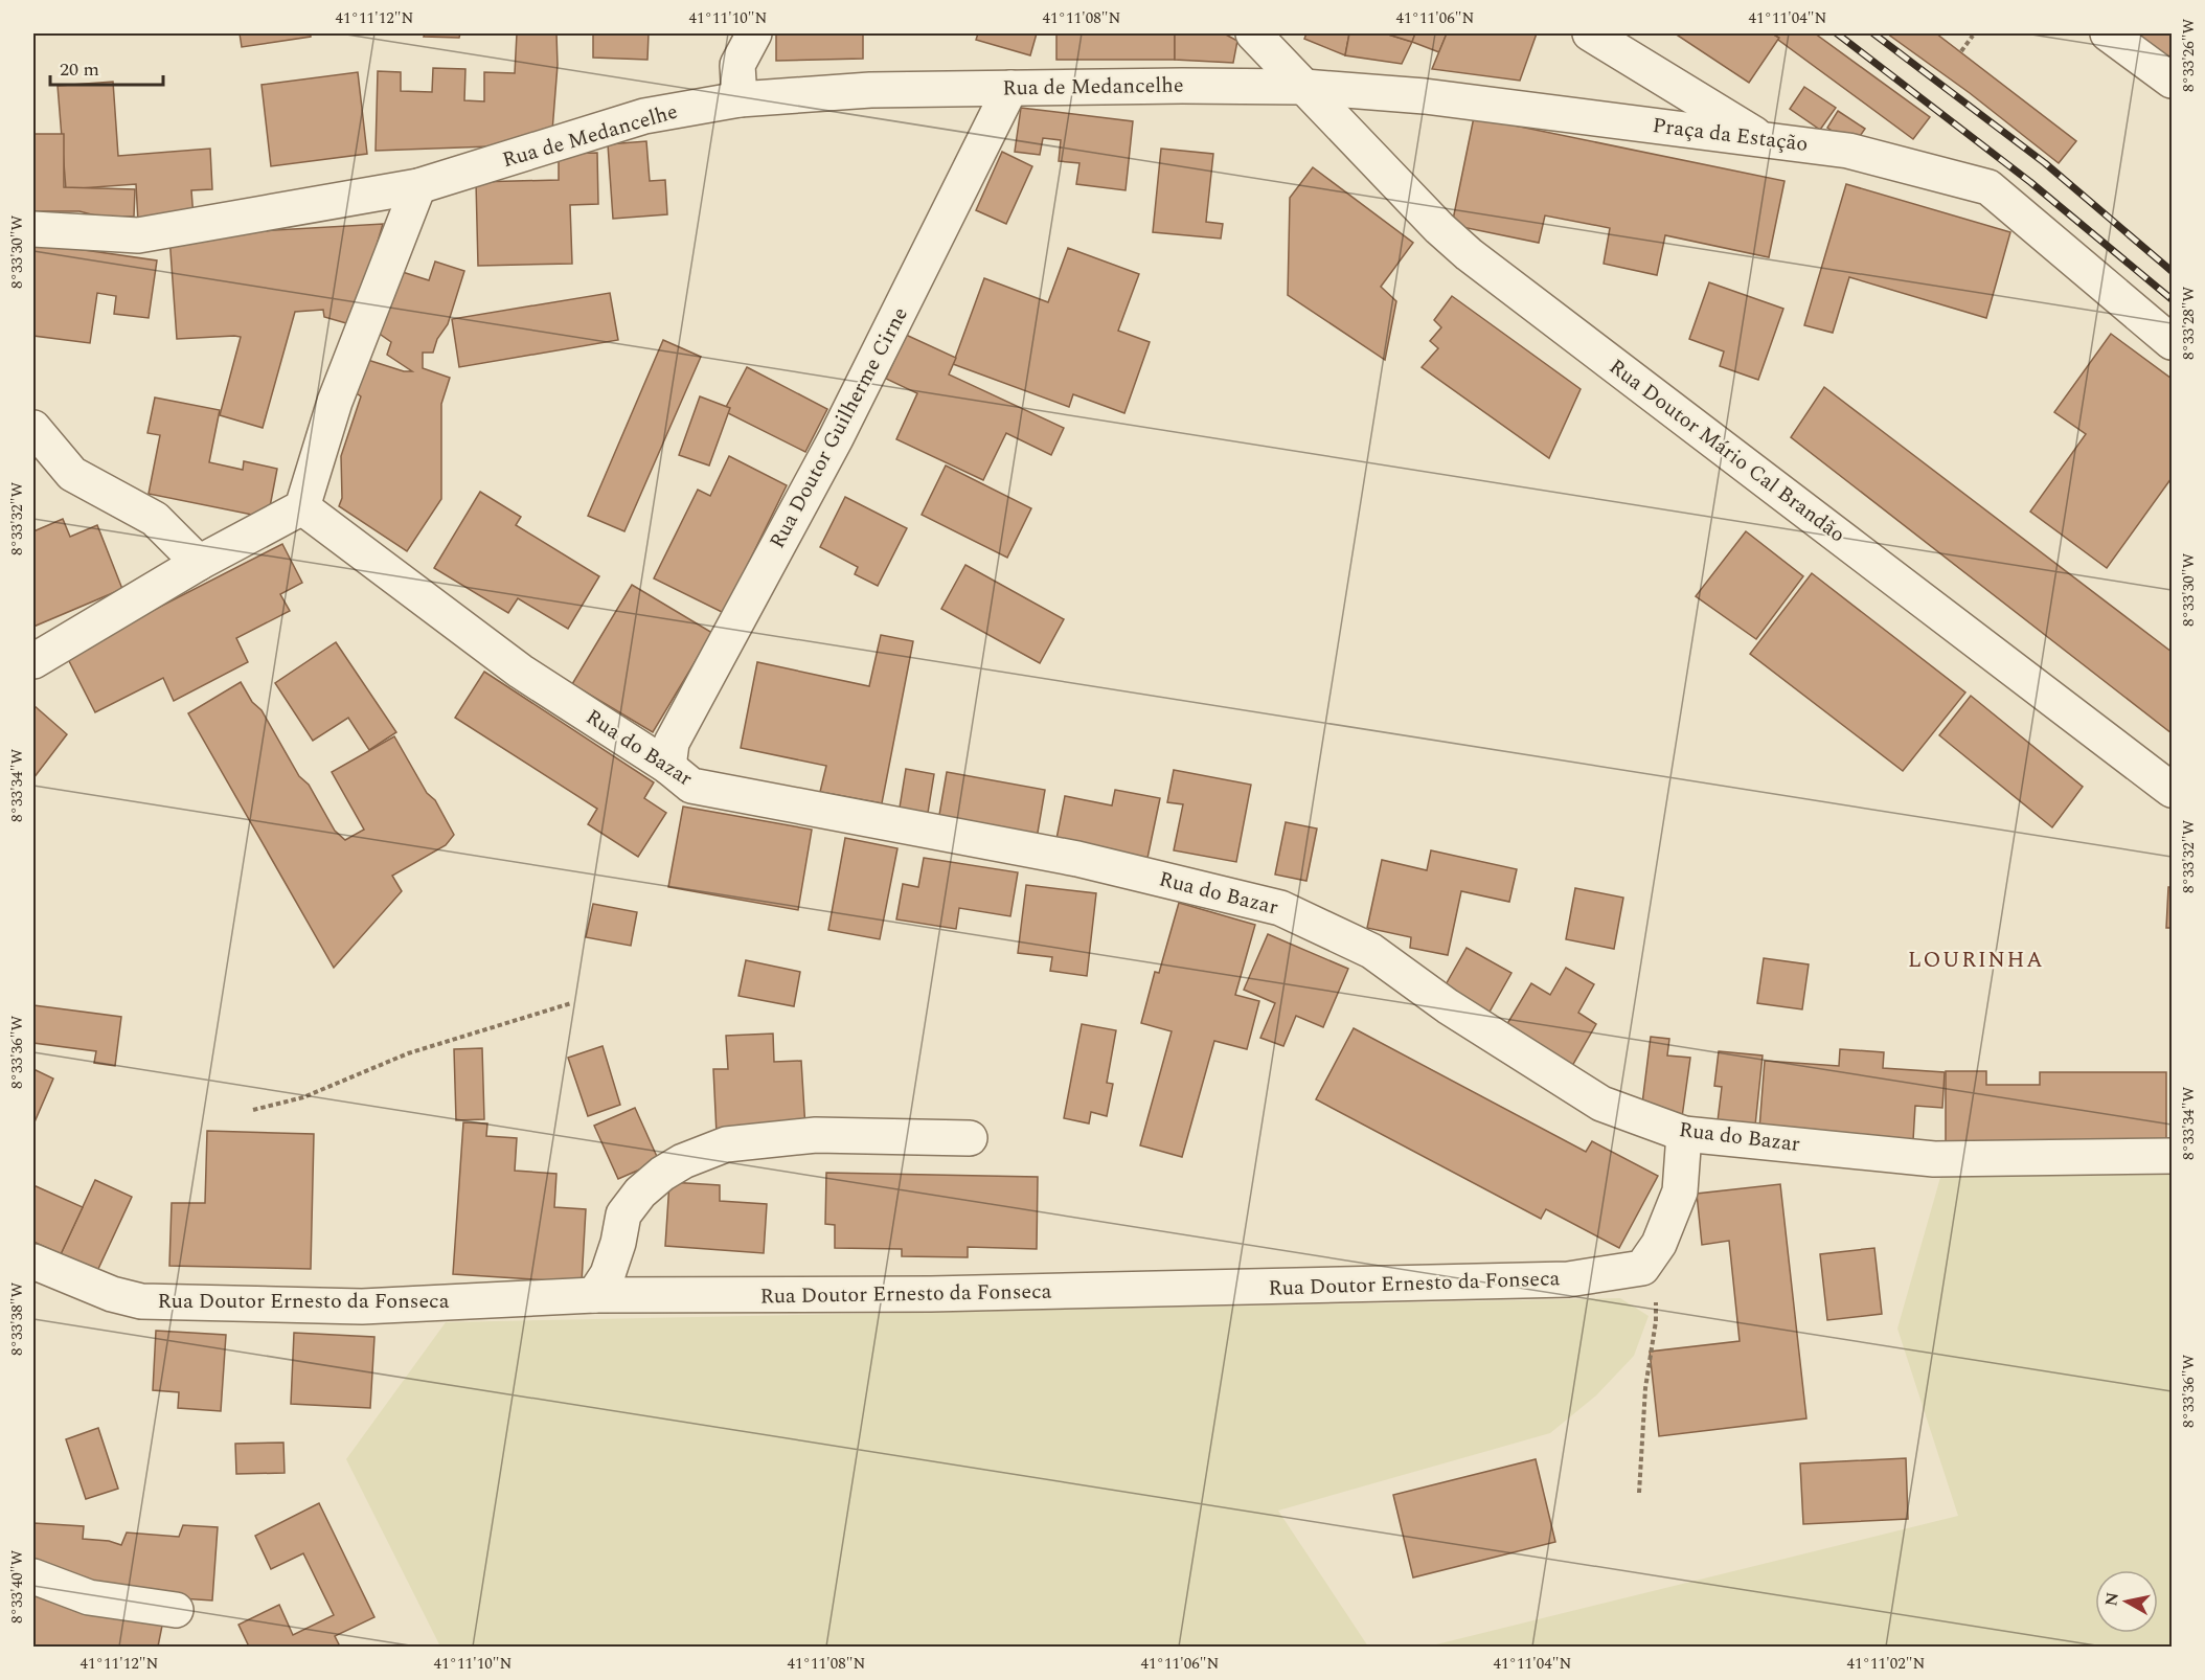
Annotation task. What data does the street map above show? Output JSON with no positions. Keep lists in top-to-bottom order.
{
  "streets": {
    "street": [
      "Rua de Medancelhe",
      "Praça da Estação",
      "Rua Doutor Guilherme Cirne",
      "Rua Doutor Mário Cal Brandão",
      "Rua do Bazar",
      "Rua Doutor Ernesto da Fonseca"
    ]
  },
  "crossings": [
    ["Rua de Medancelhe", "Praça da Estação"],
    ["Rua de Medancelhe", "Rua Doutor Guilherme Cirne"],
    ["Rua de Medancelhe", "Rua Doutor Mário Cal Brandão"],
    ["Praça da Estação", "Rua Doutor Mário Cal Brandão"],
    ["Rua Doutor Guilherme Cirne", "Rua do Bazar"]
  ],
  "districts": ["LOURINHA"],
  "scale_bar": "20 m",
  "north": "left",
  "coordinates": [
    "41°11'12\"N",
    "41°11'10\"N",
    "41°11'08\"N",
    "41°11'06\"N",
    "41°11'04\"N",
    "8°33'26\"W",
    "8°33'30\"W",
    "8°33'28\"W",
    "8°33'32\"W",
    "8°33'34\"W",
    "8°33'36\"W",
    "8°33'38\"W",
    "8°33'40\"W",
    "41°11'02\"N"
  ]
}
